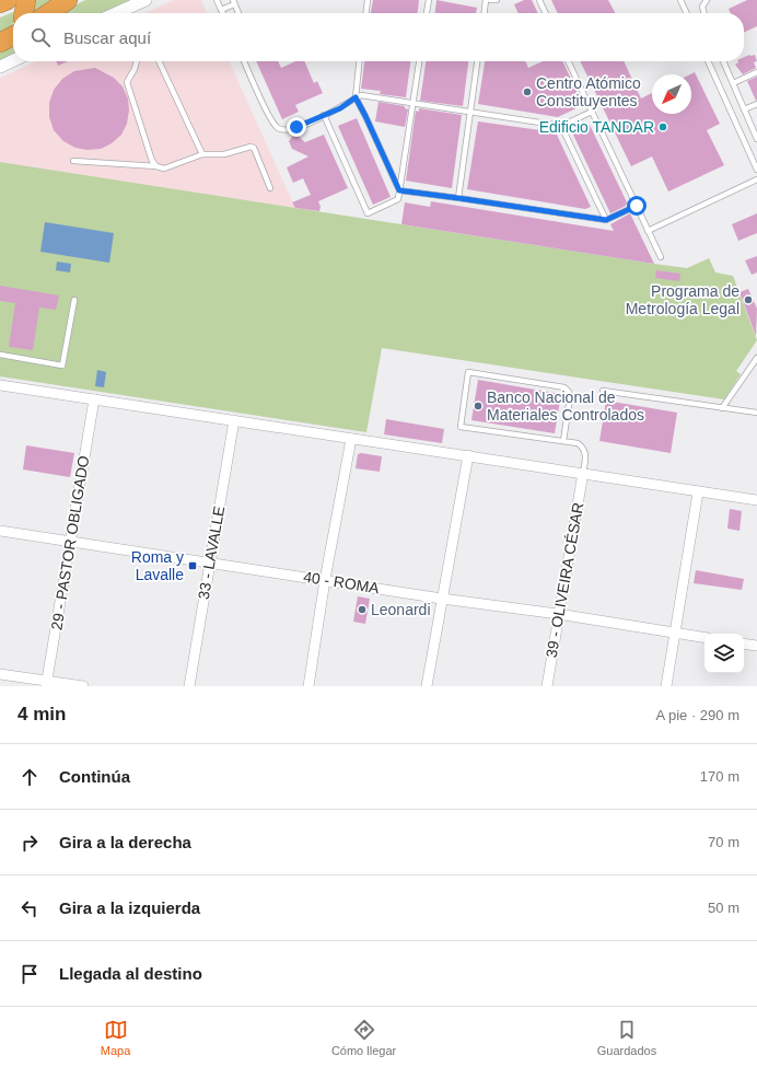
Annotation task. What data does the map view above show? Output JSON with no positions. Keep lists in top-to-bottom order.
{
  "streets": {
    "street": [
      "29 - PASTOR OBLIGADO",
      "33 - LAVALLE",
      "39 - OLIVEIRA CÉSAR",
      "40 - ROMA"
    ]
  },
  "crossings": [
    ["29 - PASTOR OBLIGADO", "40 - ROMA"],
    ["33 - LAVALLE", "40 - ROMA"],
    ["39 - OLIVEIRA CÉSAR", "40 - ROMA"]
  ],
  "places": {
    "other": [
      "Centro Atómico Constituyentes",
      "Edificio TANDAR",
      "Programa de Metrología Legal",
      "Banco Nacional de Materiales Controlados",
      "Leonardi"
    ],
    "transit": ["Roma y Lavalle"]
  },
  "north": "bottom left",
  "page": {
    "search": "Buscar aquí",
    "heading": ["4 min", "A pie · 290 m"],
    "list": [
      ["Continúa", "170 m"],
      ["Gira a la derecha", "70 m"],
      ["Gira a la izquierda", "50 m"],
      "Llegada al destino"
    ],
    "nav": ["Mapa", "Cómo llegar", "Guardados"]
  }
}
